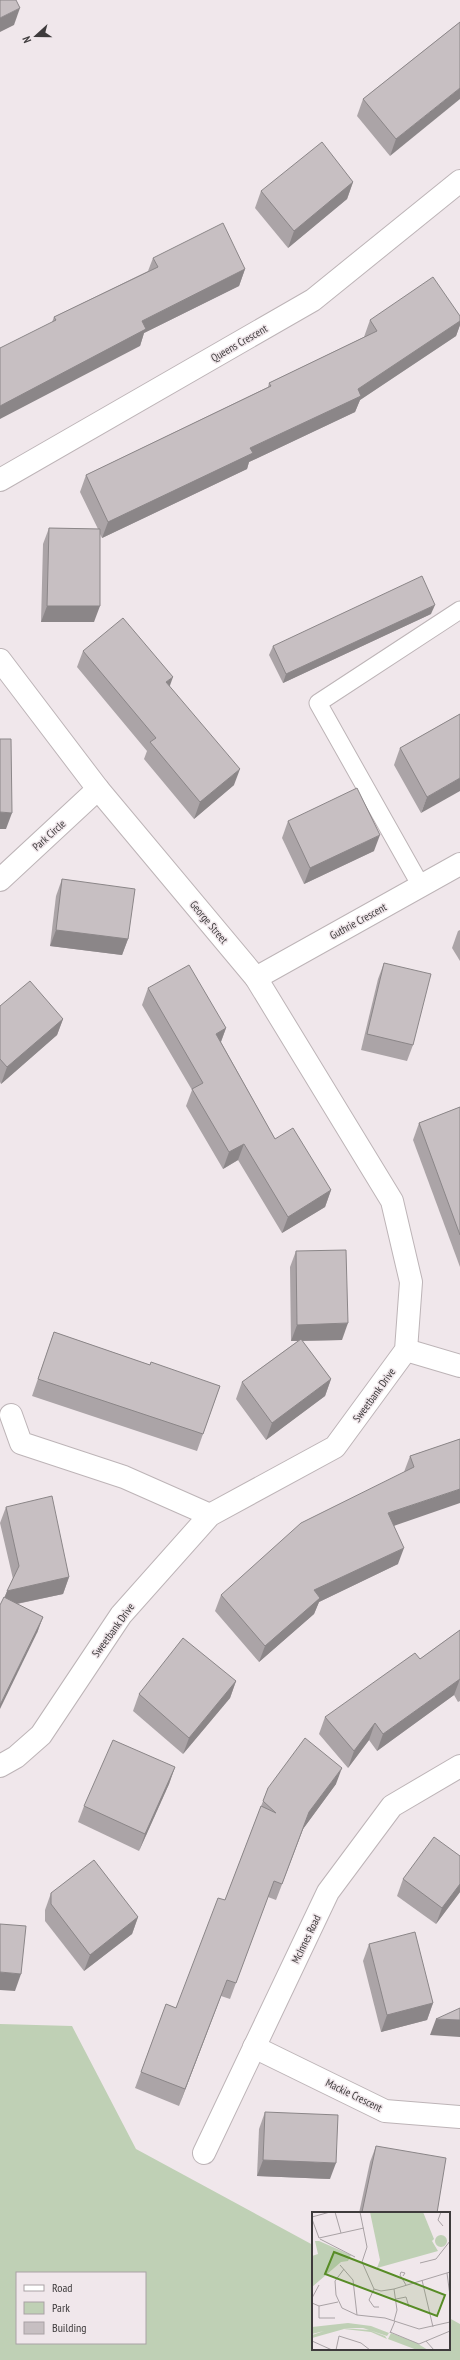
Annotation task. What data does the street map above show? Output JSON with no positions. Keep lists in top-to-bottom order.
{
  "streets": {
    "street": [
      "Queens Crescent",
      "Park Circle",
      "Guthrie Crescent",
      "George Street",
      "Sweetbank Drive",
      "McInnes Road",
      "Mackie Crescent"
    ]
  },
  "crossings": [
    ["Park Circle", "George Street"],
    ["Guthrie Crescent", "George Street"],
    ["George Street", "Sweetbank Drive"],
    ["McInnes Road", "Mackie Crescent"]
  ],
  "legend": ["Road", "Park", "Building"],
  "north": "left"
}
